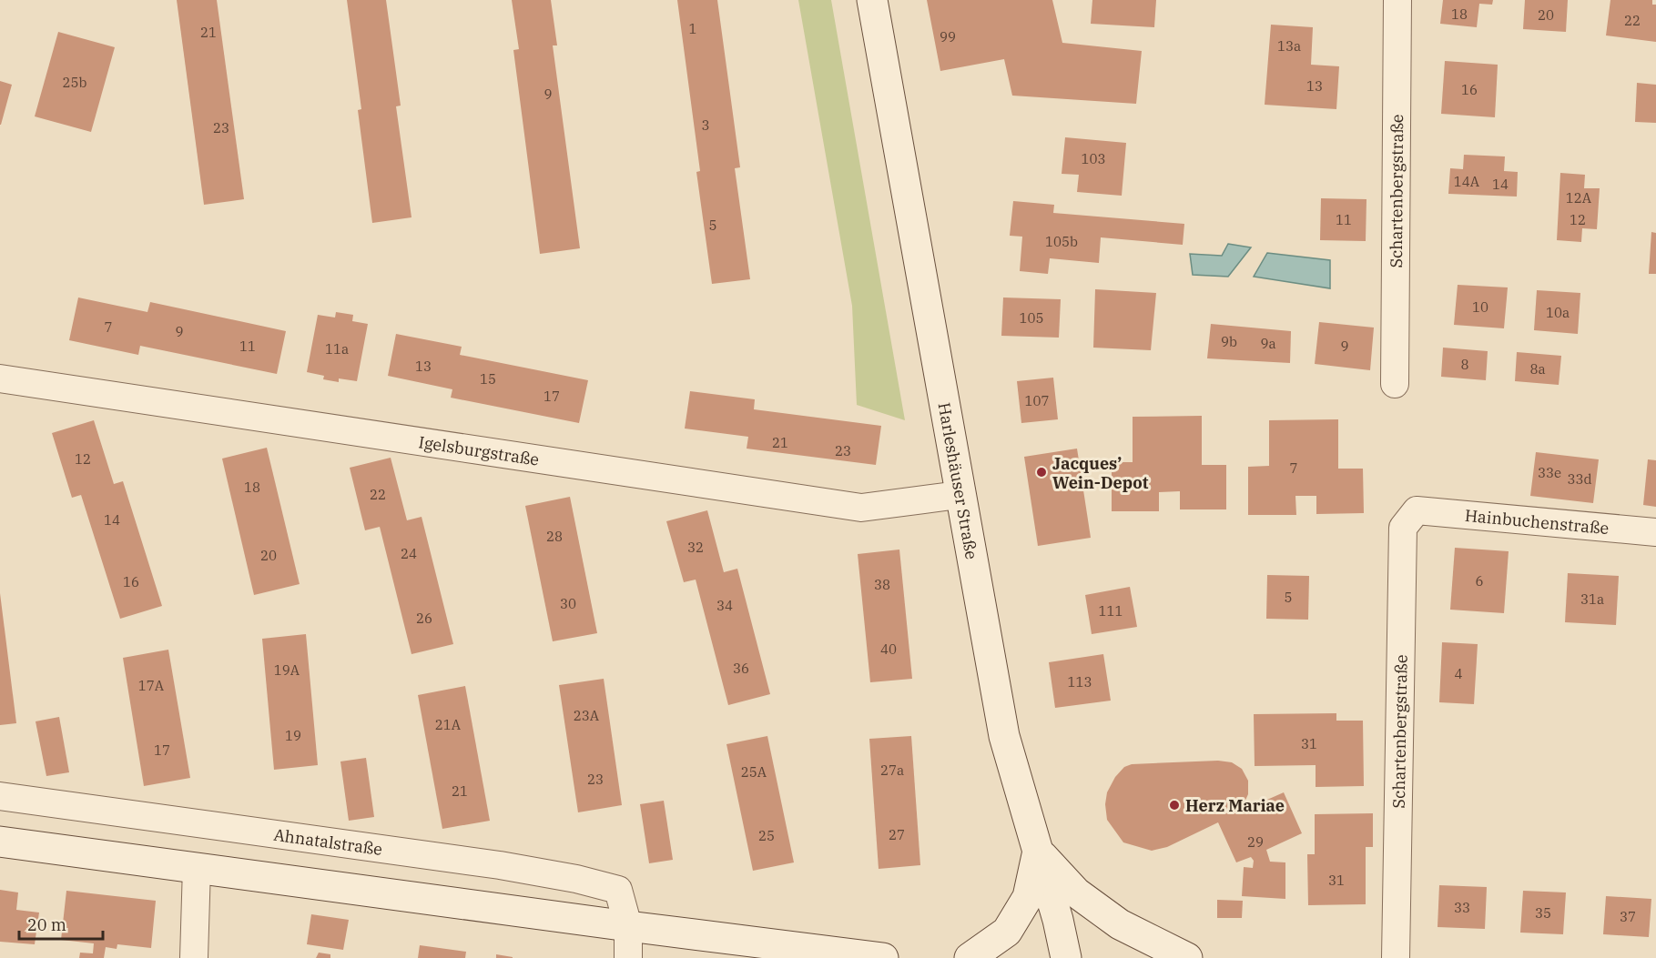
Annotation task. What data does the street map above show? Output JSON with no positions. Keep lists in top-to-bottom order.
{
  "streets": {
    "street": [
      "Schartenbergstraße",
      "Igelsburgstraße",
      "Harleshäuser Straße",
      "Hainbuchenstraße",
      "Ahnatalstraße"
    ]
  },
  "crossings": [
    ["Schartenbergstraße", "Hainbuchenstraße"],
    ["Igelsburgstraße", "Harleshäuser Straße"]
  ],
  "places": ["Jacques’ Wein-Depot", "Herz Mariae"],
  "house_numbers": [
    "18",
    "20",
    "22",
    "1",
    "21",
    "99",
    "13a",
    "25b",
    "13",
    "16",
    "9",
    "3",
    "23",
    "103",
    "14A",
    "14",
    "12A",
    "11",
    "12",
    "5",
    "105b",
    "10",
    "10a",
    "105",
    "7",
    "9",
    "9b",
    "9a",
    "11",
    "9",
    "11a",
    "8",
    "13",
    "8a",
    "15",
    "17",
    "107",
    "21",
    "23",
    "12",
    "7",
    "33e",
    "33d",
    "18",
    "22",
    "14",
    "28",
    "32",
    "24",
    "20",
    "6",
    "16",
    "38",
    "5",
    "31a",
    "30",
    "34",
    "111",
    "26",
    "40",
    "36",
    "19A",
    "4",
    "113",
    "17A",
    "23A",
    "21A",
    "19",
    "31",
    "17",
    "27a",
    "25A",
    "23",
    "21",
    "27",
    "25",
    "29",
    "31",
    "33",
    "35",
    "37"
  ],
  "scale_bar": "20 m"
}
